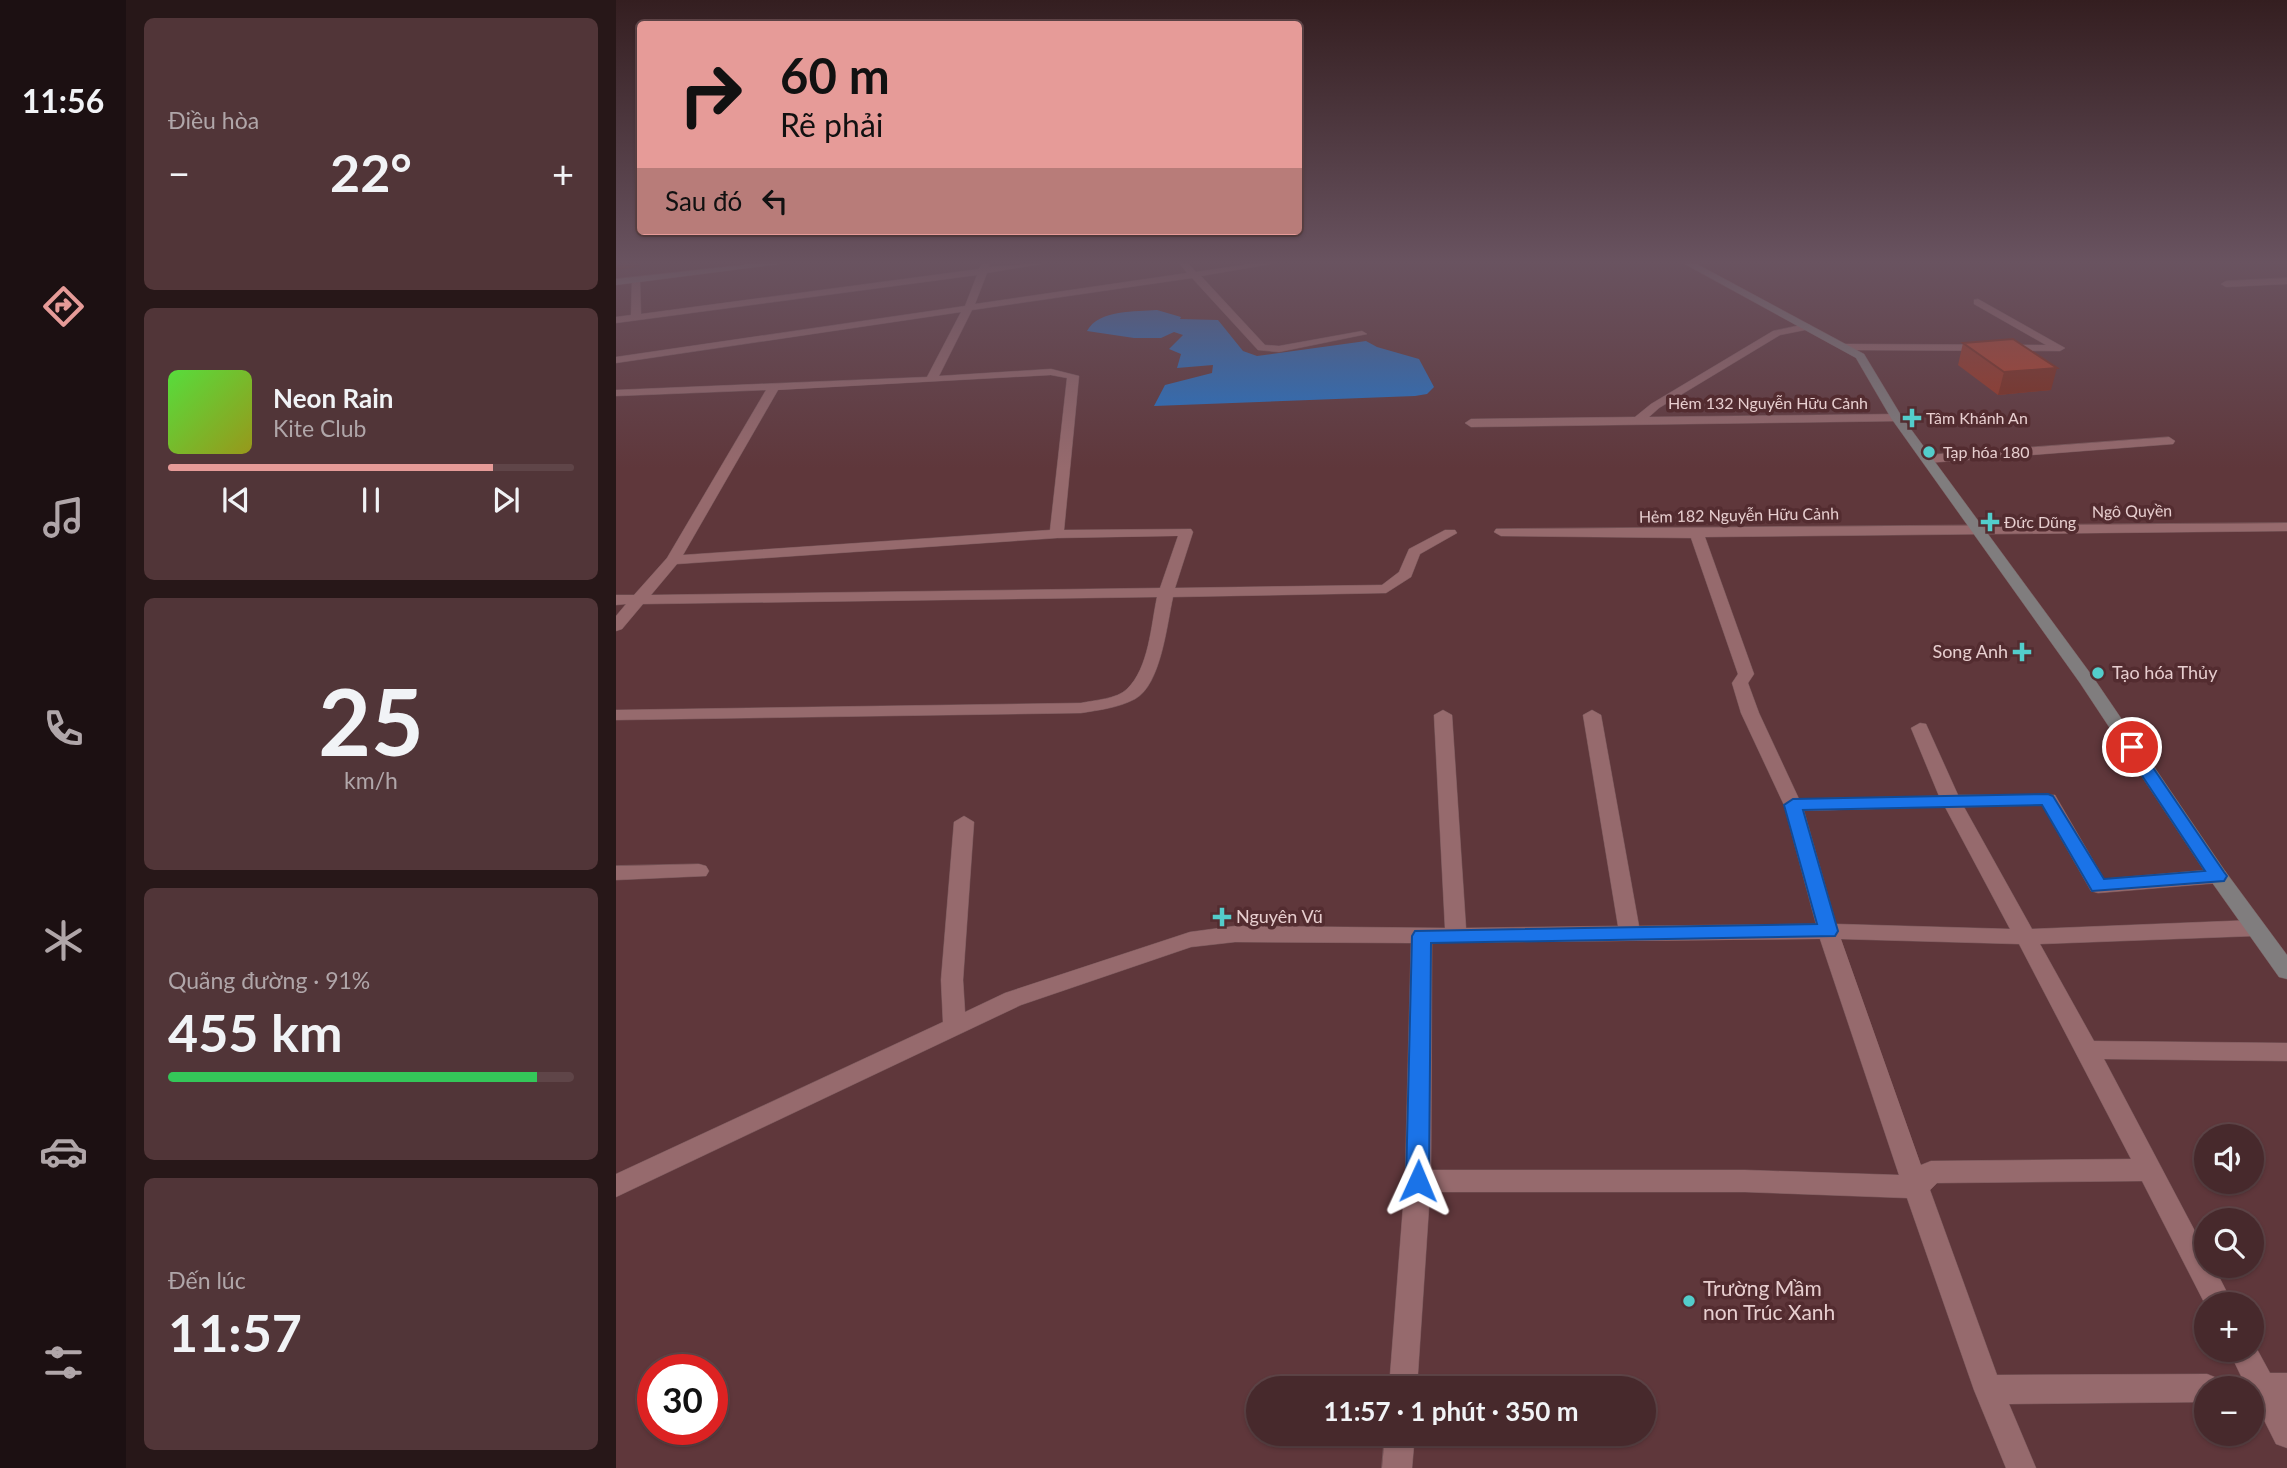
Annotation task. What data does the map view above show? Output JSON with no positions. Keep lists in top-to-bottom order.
{
  "streets": {
    "street": ["Hẻm 132 Nguyễn Hữu Cảnh", "Ngô Quyền", "Hẻm 182 Nguyễn Hữu Cảnh"]
  },
  "crossings": [
    ["Ngô Quyền", "Hẻm 182 Nguyễn Hữu Cảnh"]
  ],
  "places": {
    "health": [
      "Tâm Khánh An",
      "Đức Dũng",
      "Song Anh",
      "Nguyên Vũ"
    ],
    "other": ["Tạp hóa 180", "Tạo hóa Thủy", "Trường Mầm non Trúc Xanh"]
  },
  "page": {
    "tabs": "11:56",
    "tile": [
      "Điều hòa",
      ["25", "km/h"],
      ["Quãng đường · 91%", "455 km"],
      ["Đến lúc", "11:57"]
    ],
    "turn": ["60 m", "Rẽ phải"],
    "heat": ["−", "22°", "+"],
    "then": "Sau đó",
    "song": ["Neon Rain", "Kite Club"],
    "map_buttons": ["+", "−"],
    "limit": "30",
    "trip": "11:57 · 1 phút · 350 m"
  }
}
